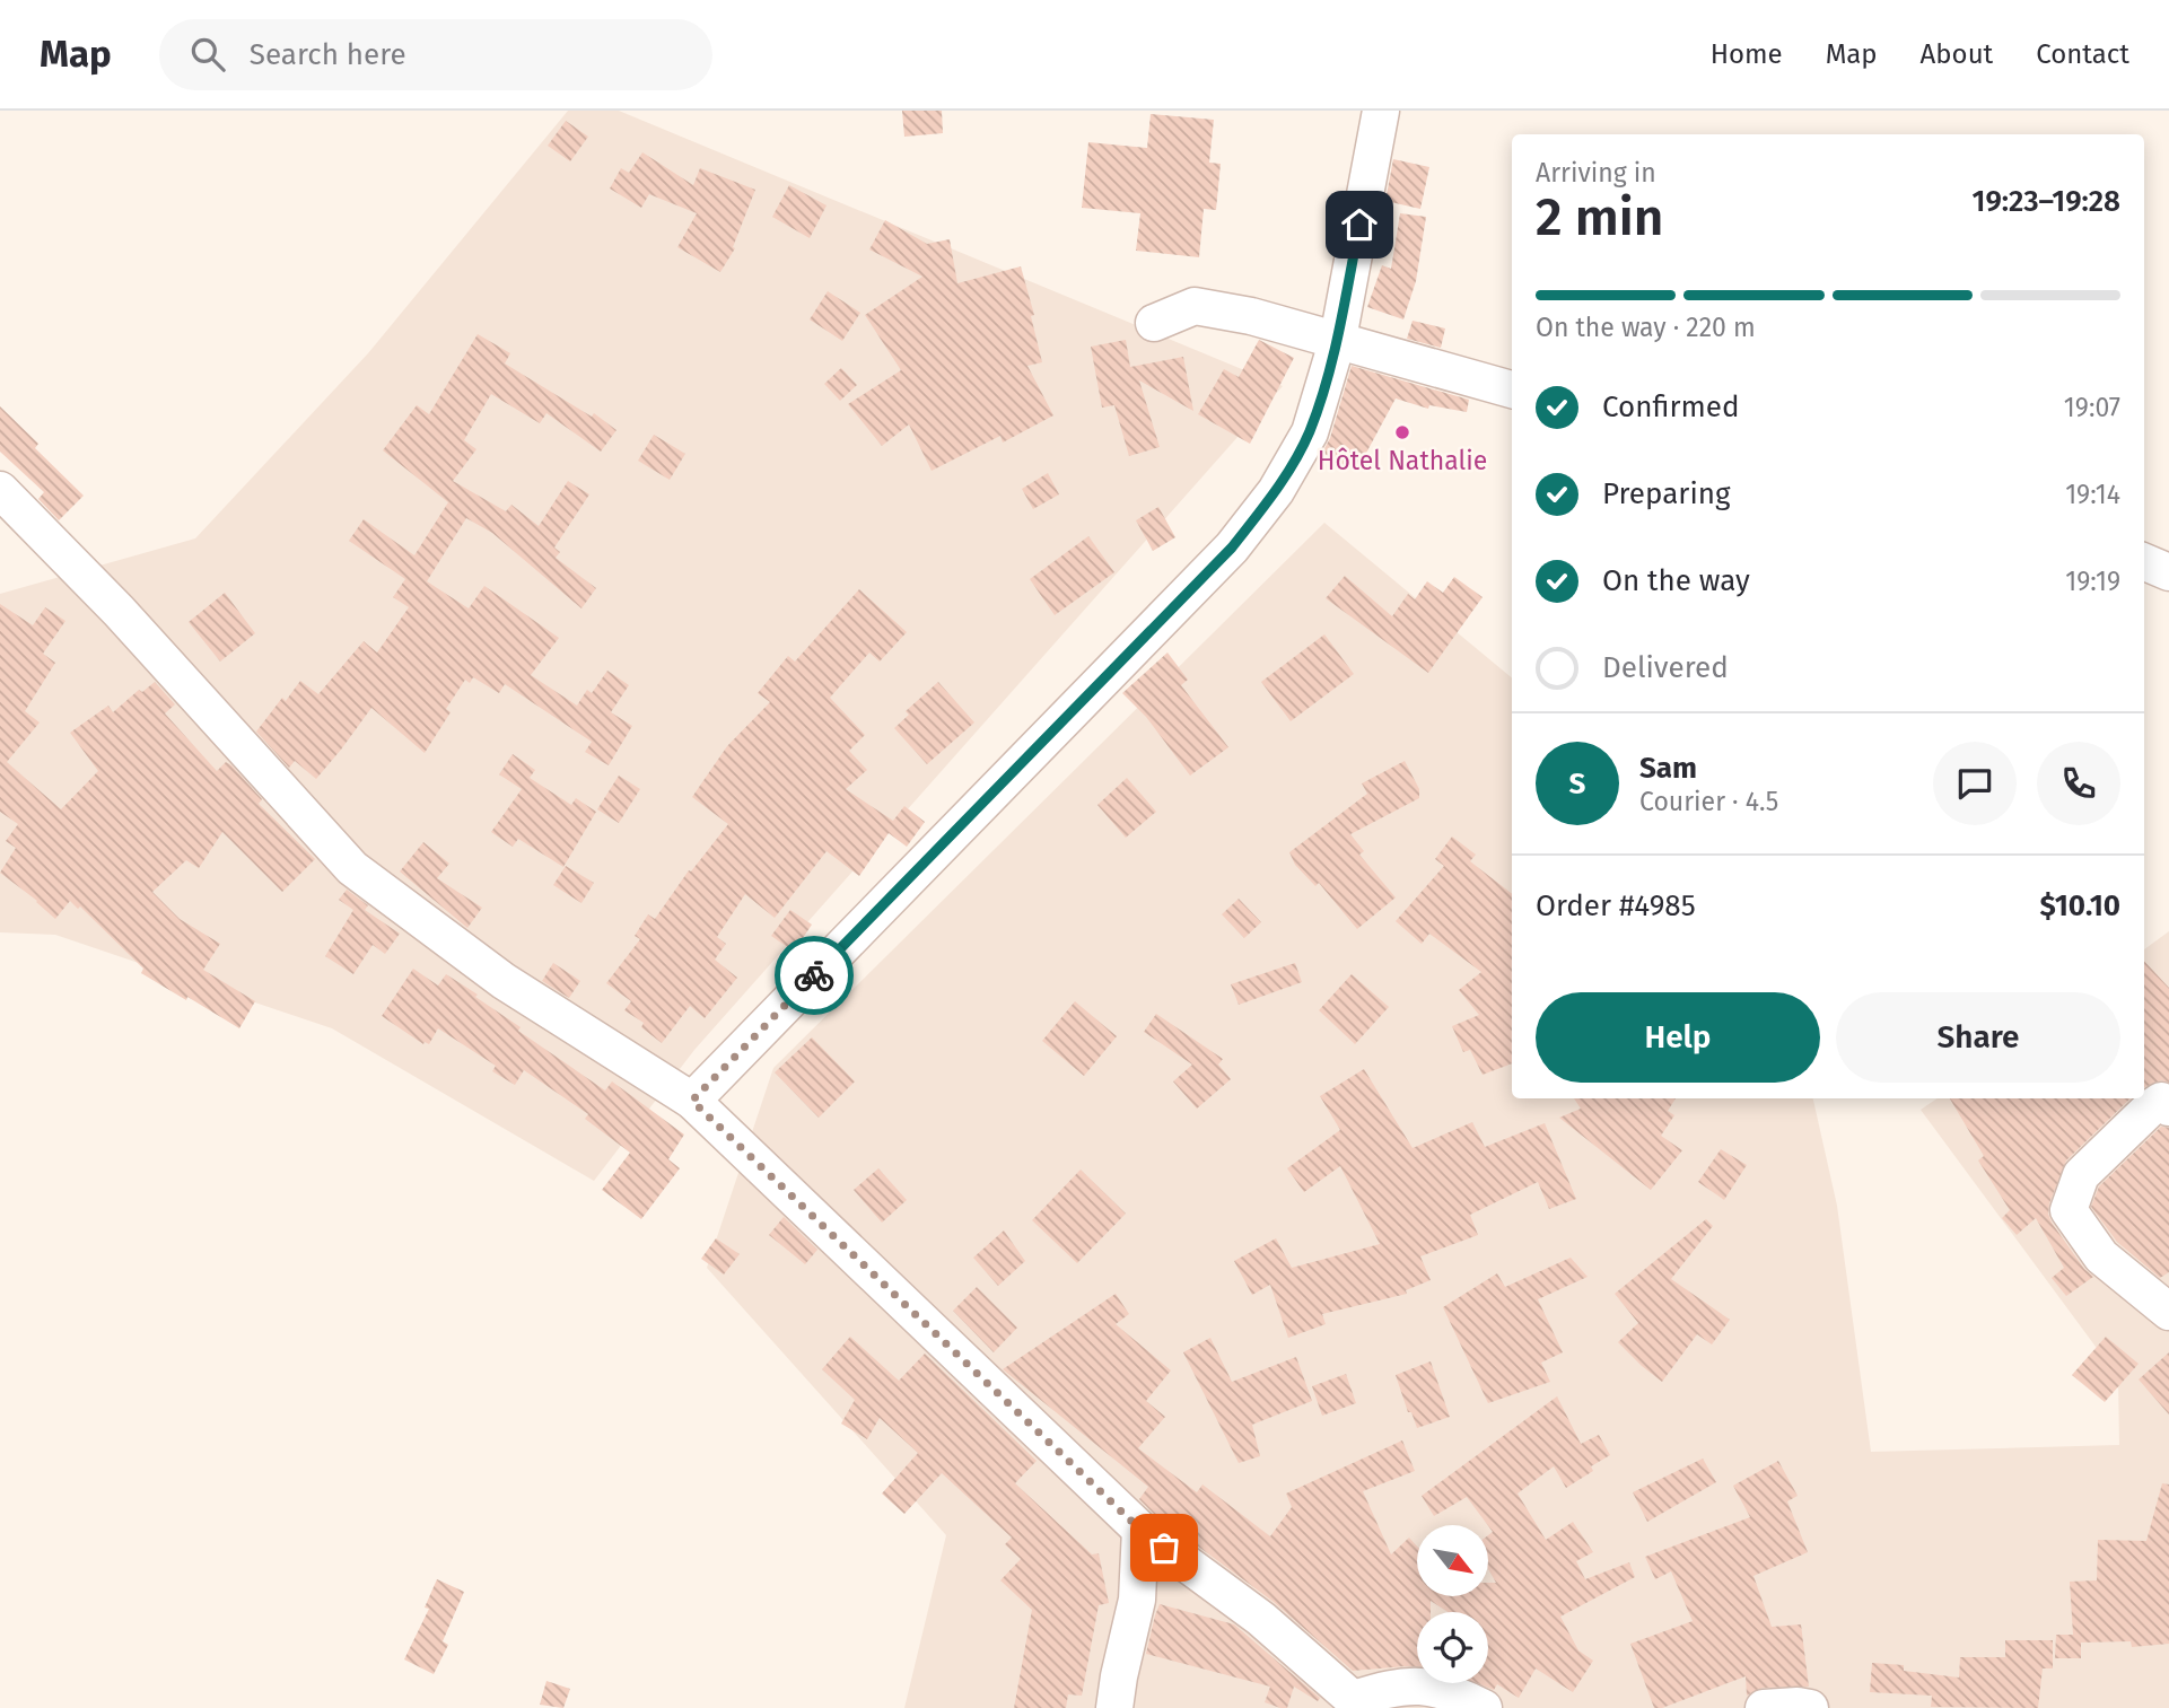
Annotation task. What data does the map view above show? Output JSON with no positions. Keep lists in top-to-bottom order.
{
  "places": ["Hôtel Nathalie"],
  "north": "bottom right",
  "page": {
    "header": "Map",
    "search": "Search here",
    "nav": [
      "Home",
      "Map",
      "About",
      "Contact"
    ],
    "heading": ["2 min", "Arriving in", "19:23–19:28"],
    "panel": [
      "Sam",
      "Courier · 4.5",
      "Order #4985",
      "$10.10"
    ],
    "bar": "On the way · 220 m",
    "list": [
      ["Confirmed", "19:07"],
      ["Preparing", "19:14"],
      ["On the way", "19:19"],
      "Delivered"
    ],
    "round": "S",
    "buttons": ["Help", "Share"]
  }
}
